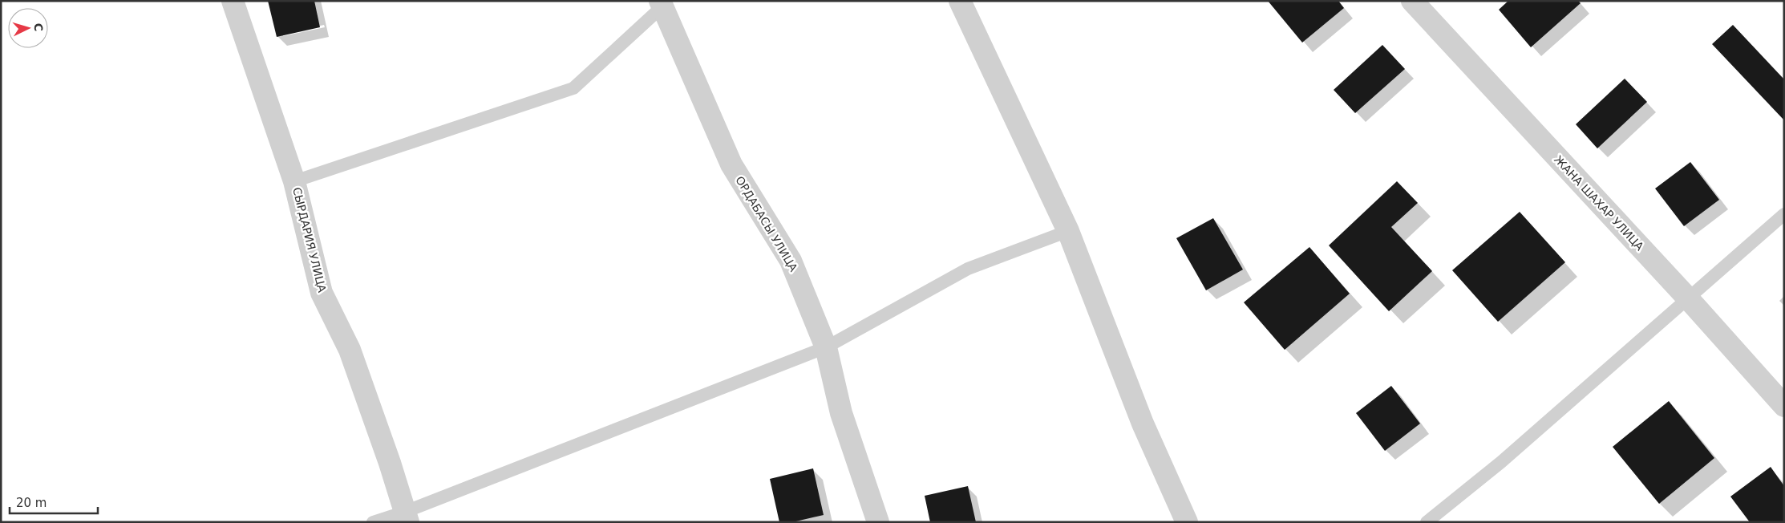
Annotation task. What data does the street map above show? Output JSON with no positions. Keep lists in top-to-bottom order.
{
  "streets": {
    "street": ["ЖАНА ШАХАР УЛИЦА", "ОРДАБАСЫ УЛИЦА", "СЫРДАРИЯ УЛИЦА"]
  },
  "scale_bar": "20 m",
  "north": "right"
}
